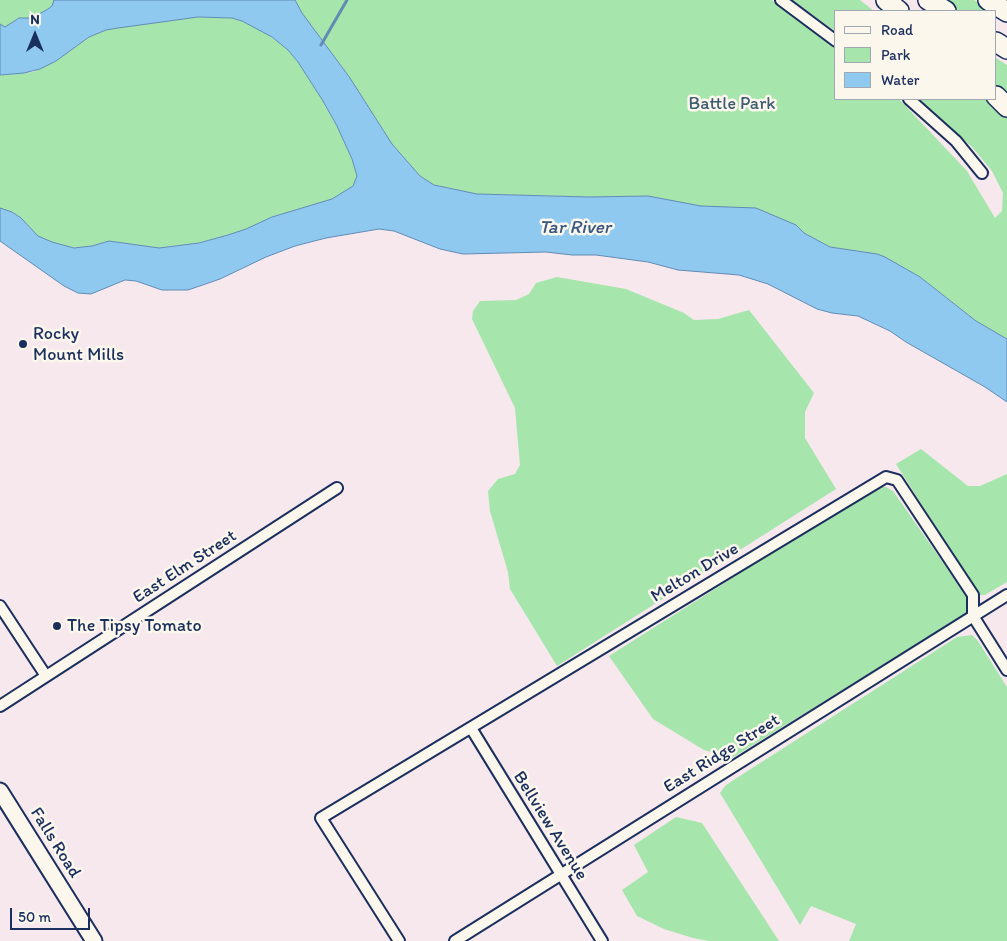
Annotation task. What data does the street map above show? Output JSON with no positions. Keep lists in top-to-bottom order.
{
  "streets": {
    "main road": ["Falls Road"],
    "street": [
      "East Elm Street",
      "Melton Drive",
      "East Ridge Street",
      "Bellview Avenue"
    ]
  },
  "crossings": [
    ["Melton Drive", "East Ridge Street"],
    ["Melton Drive", "Bellview Avenue"],
    ["East Ridge Street", "Bellview Avenue"]
  ],
  "water": ["Tar River"],
  "parks": ["Battle Park"],
  "places": ["Rocky Mount Mills", "The Tipsy Tomato"],
  "legend": ["Road", "Park", "Water"],
  "scale_bar": "50 m",
  "north": "top"
}
